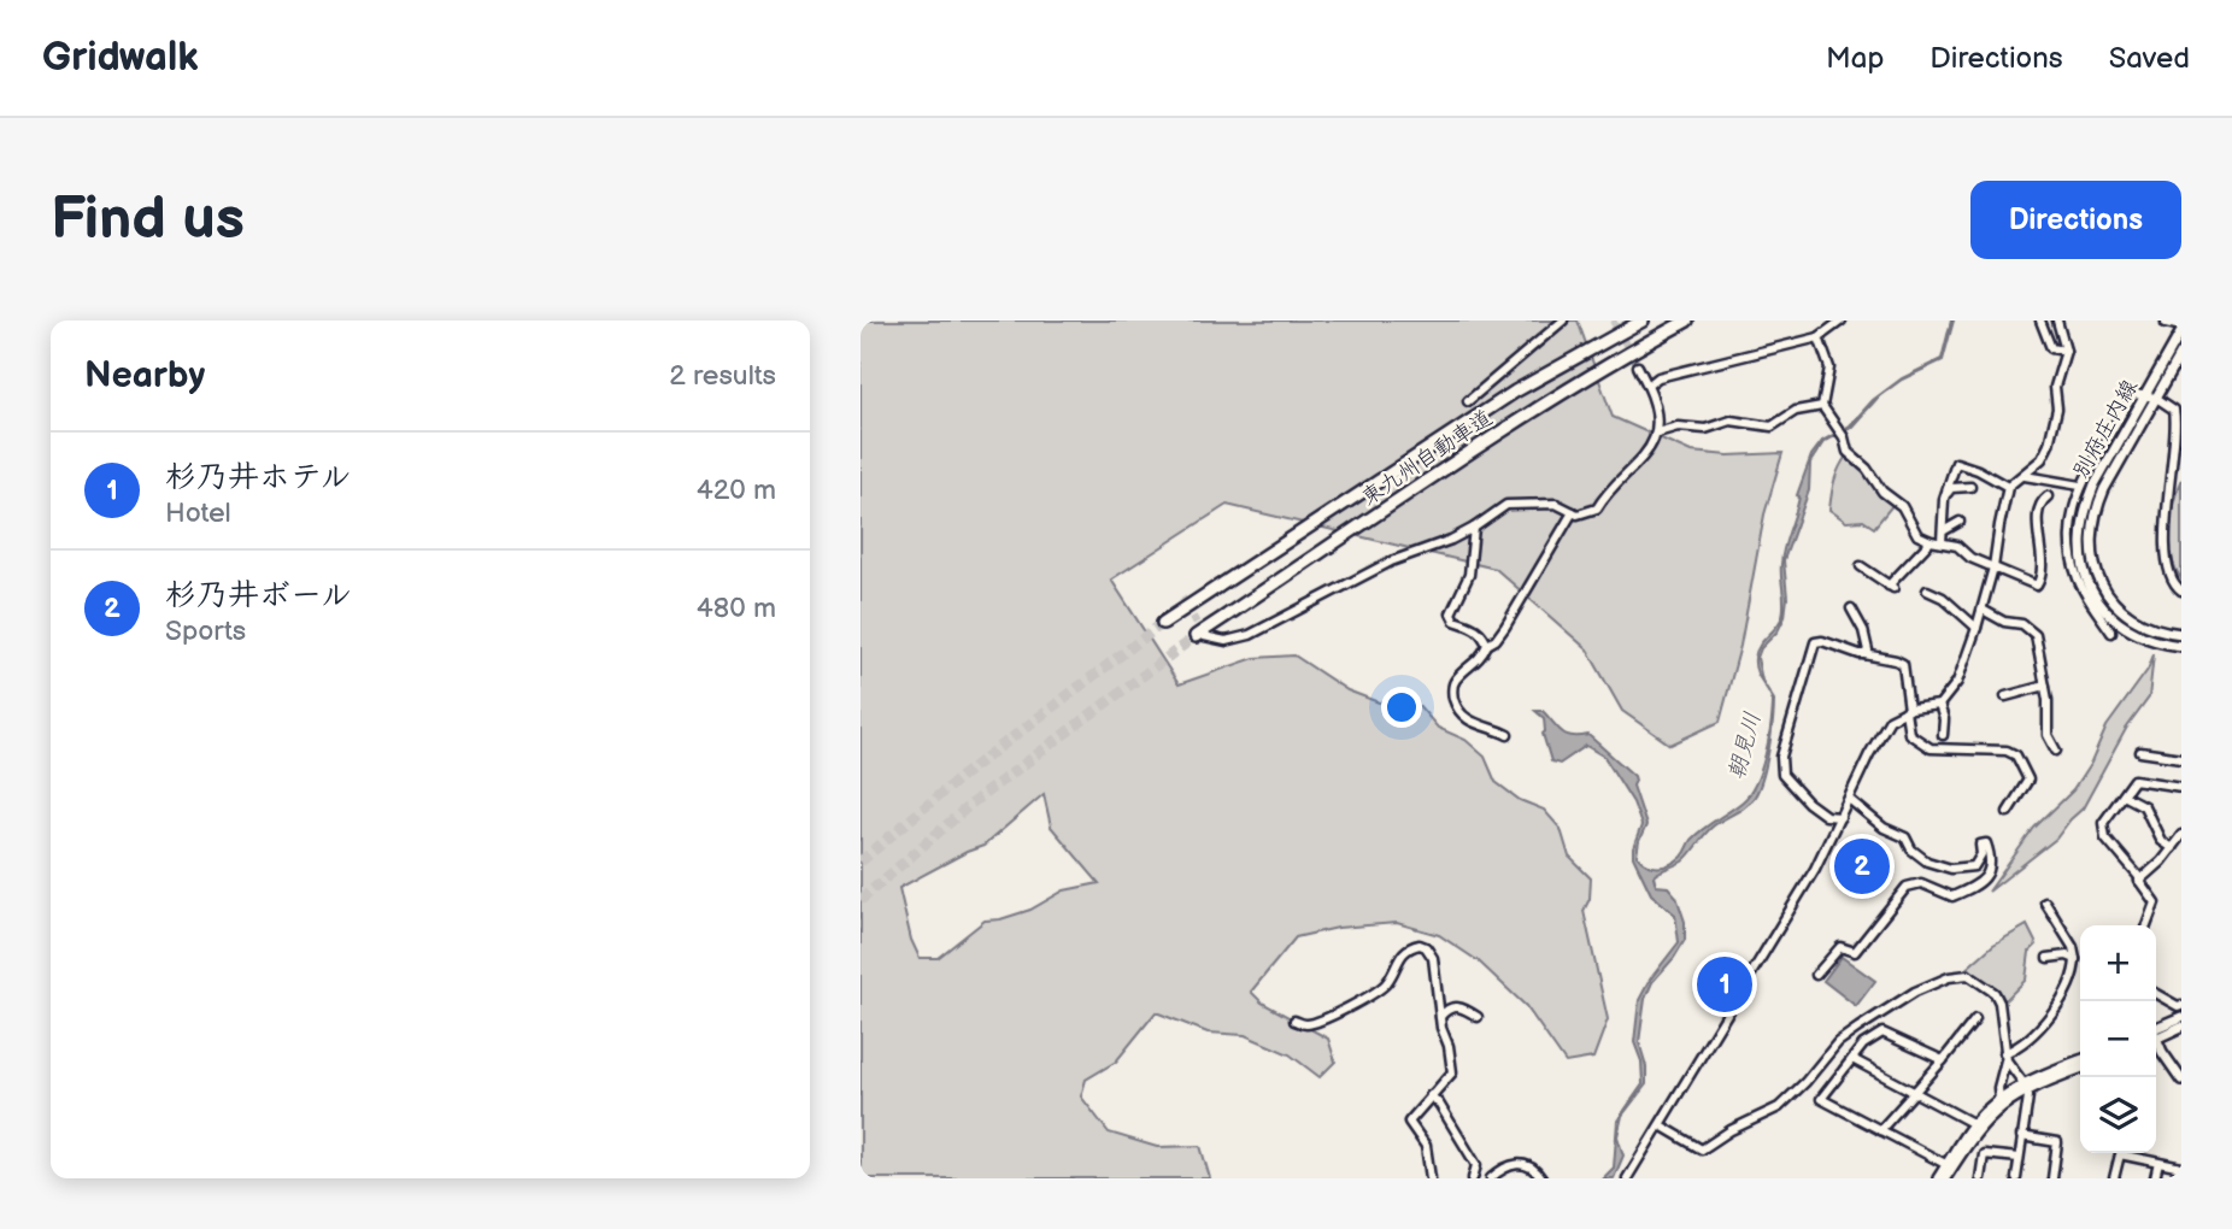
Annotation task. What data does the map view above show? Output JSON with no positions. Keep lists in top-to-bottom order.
{
  "streets": {
    "highway": ["東九州自動車道"],
    "main road": ["別府庄内線"]
  },
  "water": ["朝見川"],
  "page": {
    "header": "Gridwalk",
    "nav": ["Map", "Directions", "Saved"],
    "buttons": "Directions",
    "title": "Find us",
    "heading": ["Nearby", "2 results"],
    "list": [
      {
        "mark": "1",
        "name": "杉乃井ホテル",
        "note": "Hotel",
        "value": "420 m"
      },
      {
        "mark": "2",
        "name": "杉乃井ボール",
        "note": "Sports",
        "value": "480 m"
      }
    ],
    "pins": ["2", "1"],
    "map_buttons": ["+", "−"]
  }
}
